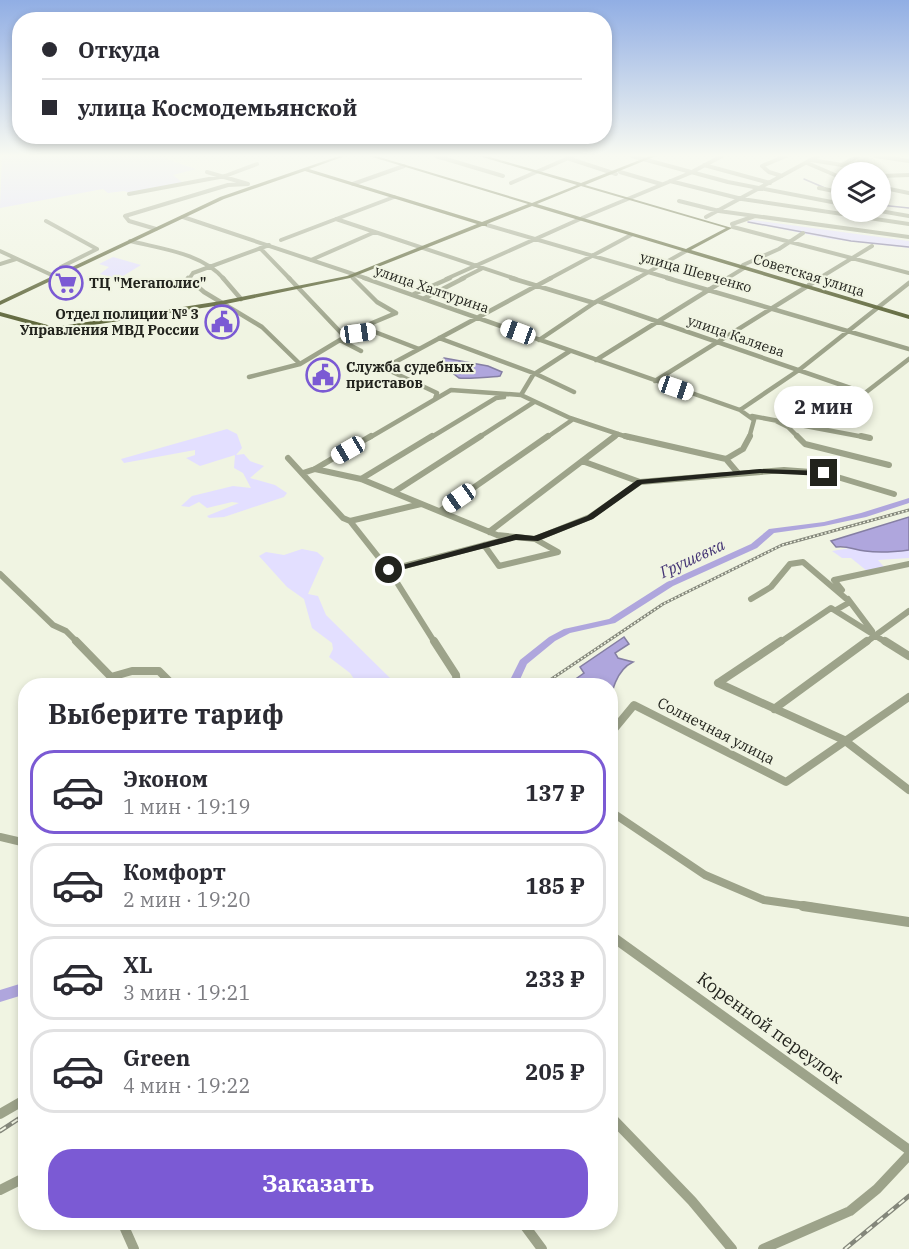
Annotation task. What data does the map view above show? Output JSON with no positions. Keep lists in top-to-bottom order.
{
  "streets": {
    "main road": ["улица Шевченко", "Советская улица"],
    "street": [
      "улица Халтурина",
      "улица Каляева",
      "Солнечная улица",
      "Коренной переулок"
    ]
  },
  "water": ["Грушевка"],
  "places": {
    "supermarket": ["ТЦ \"Мегаполис\""],
    "public building": ["Отдел полиции № 3 Управления МВД России", "Служба судебных приставов"]
  },
  "page": {
    "banner": ["Откуда", "улица Космодемьянской"],
    "bubble": "2 мин",
    "heading": "Выберите тариф",
    "list": [
      {
        "name": "Эконом",
        "note": "1 мин · 19:19",
        "value": "137 ₽"
      },
      {
        "name": "Комфорт",
        "note": "2 мин · 19:20",
        "value": "185 ₽"
      },
      {
        "name": "XL",
        "note": "3 мин · 19:21",
        "value": "233 ₽"
      },
      {
        "name": "Green",
        "note": "4 мин · 19:22",
        "value": "205 ₽"
      }
    ],
    "buttons": "Заказать"
  }
}
